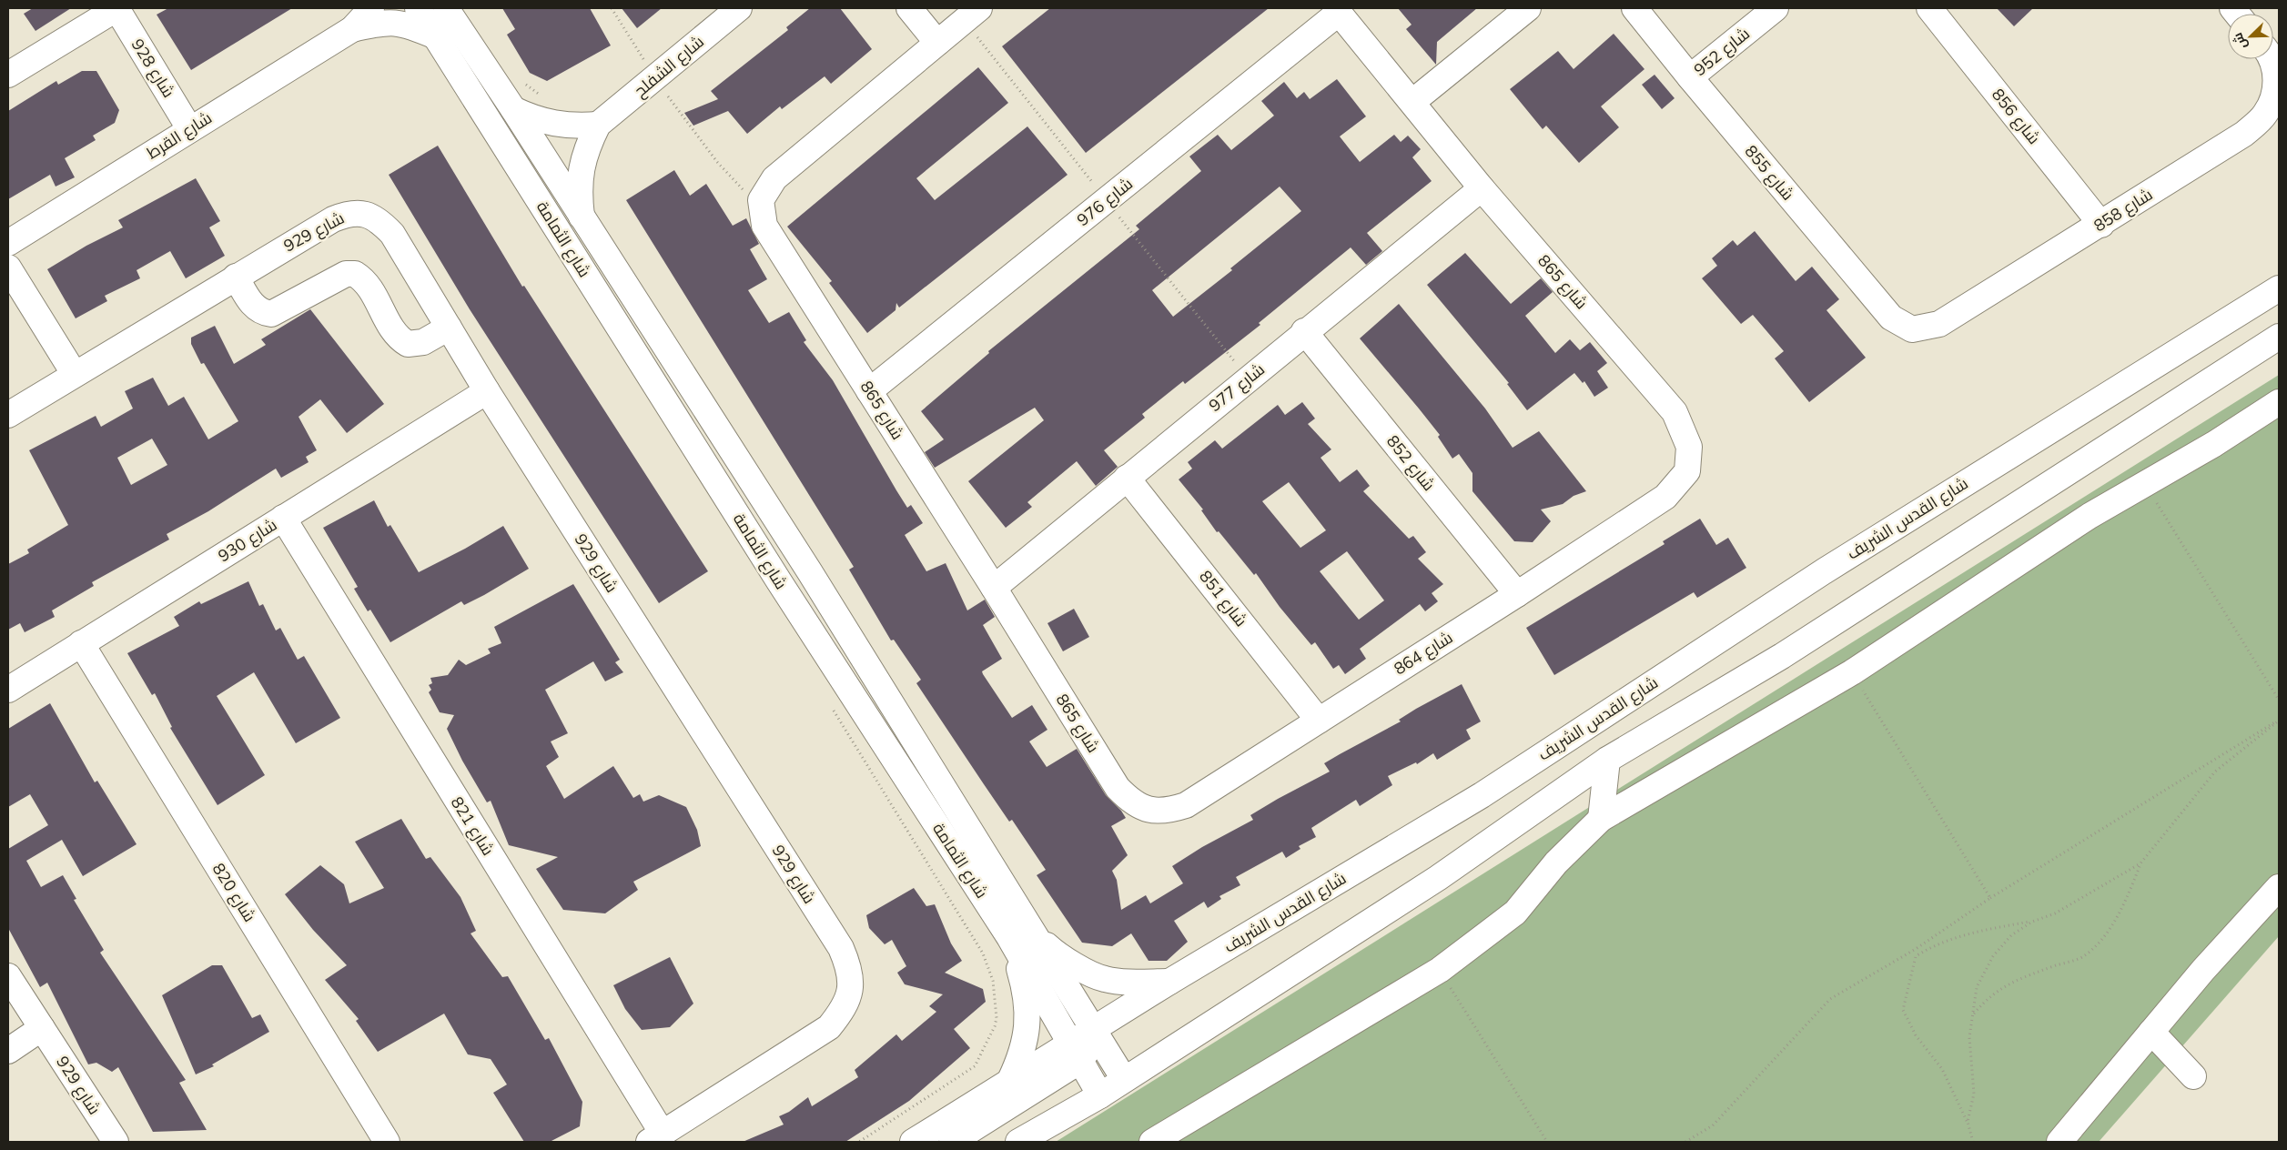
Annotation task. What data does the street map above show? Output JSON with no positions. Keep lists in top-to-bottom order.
{
  "streets": {
    "street": [
      "شارع 952",
      "شارع الشفلح",
      "شارع 928",
      "شارع 856",
      "شارع القرط",
      "شارع 855",
      "شارع 976",
      "شارع 858",
      "شارع 929",
      "شارع الثمامة",
      "شارع 865",
      "شارع 977",
      "شارع 852",
      "شارع القدس الشريف",
      "شارع 930",
      "شارع 851",
      "شارع 864",
      "شارع 821",
      "شارع 820"
    ]
  },
  "crossings": [
    ["شارع 952", "شارع 855"],
    ["شارع الشفلح", "شارع الثمامة"],
    ["شارع 928", "شارع القرط"],
    ["شارع 856", "شارع 858"],
    ["شارع القرط", "شارع الثمامة"],
    ["شارع 855", "شارع 858"],
    ["شارع 976", "شارع 865"],
    ["شارع 929", "شارع 930"],
    ["شارع 929", "شارع 821"],
    ["شارع الثمامة", "شارع القدس الشريف"],
    ["شارع 865", "شارع 977"],
    ["شارع 865", "شارع 864"],
    ["شارع 977", "شارع 852"],
    ["شارع 977", "شارع 851"],
    ["شارع 852", "شارع 864"],
    ["شارع 930", "شارع 821"],
    ["شارع 930", "شارع 820"],
    ["شارع 851", "شارع 864"]
  ],
  "north": "bottom left"
}
